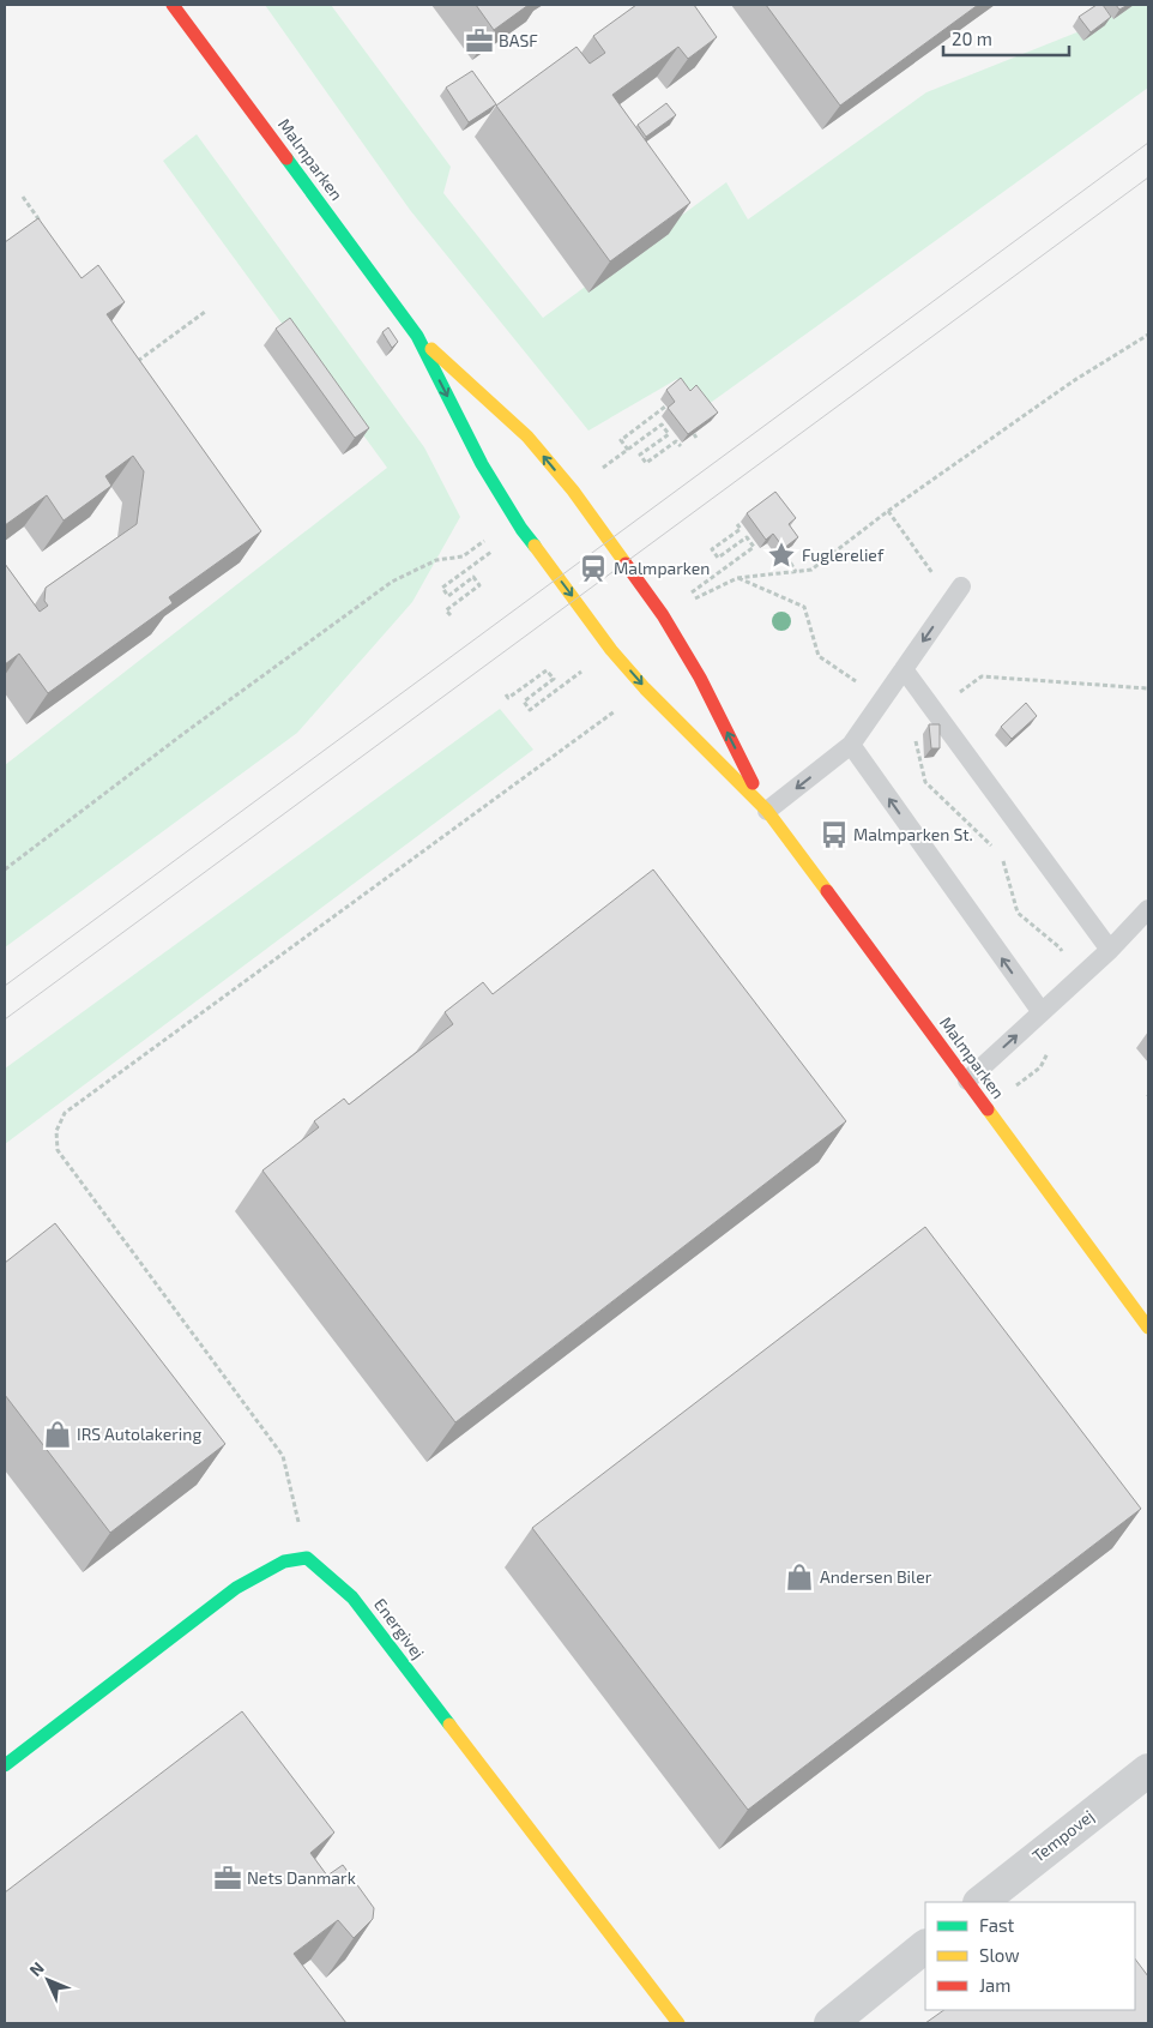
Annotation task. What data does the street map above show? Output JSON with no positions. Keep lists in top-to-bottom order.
{
  "streets": {
    "street": ["Malmparken", "Energivej", "Tempovej"]
  },
  "places": {
    "office": ["BASF", "Nets Danmark"],
    "place": ["Fuglerelief"],
    "station": ["Malmparken"],
    "bus stop": ["Malmparken St."],
    "shop": ["IRS Autolakering", "Andersen Biler"]
  },
  "legend": ["Fast", "Slow", "Jam"],
  "scale_bar": "20 m",
  "north": "top left"
}
